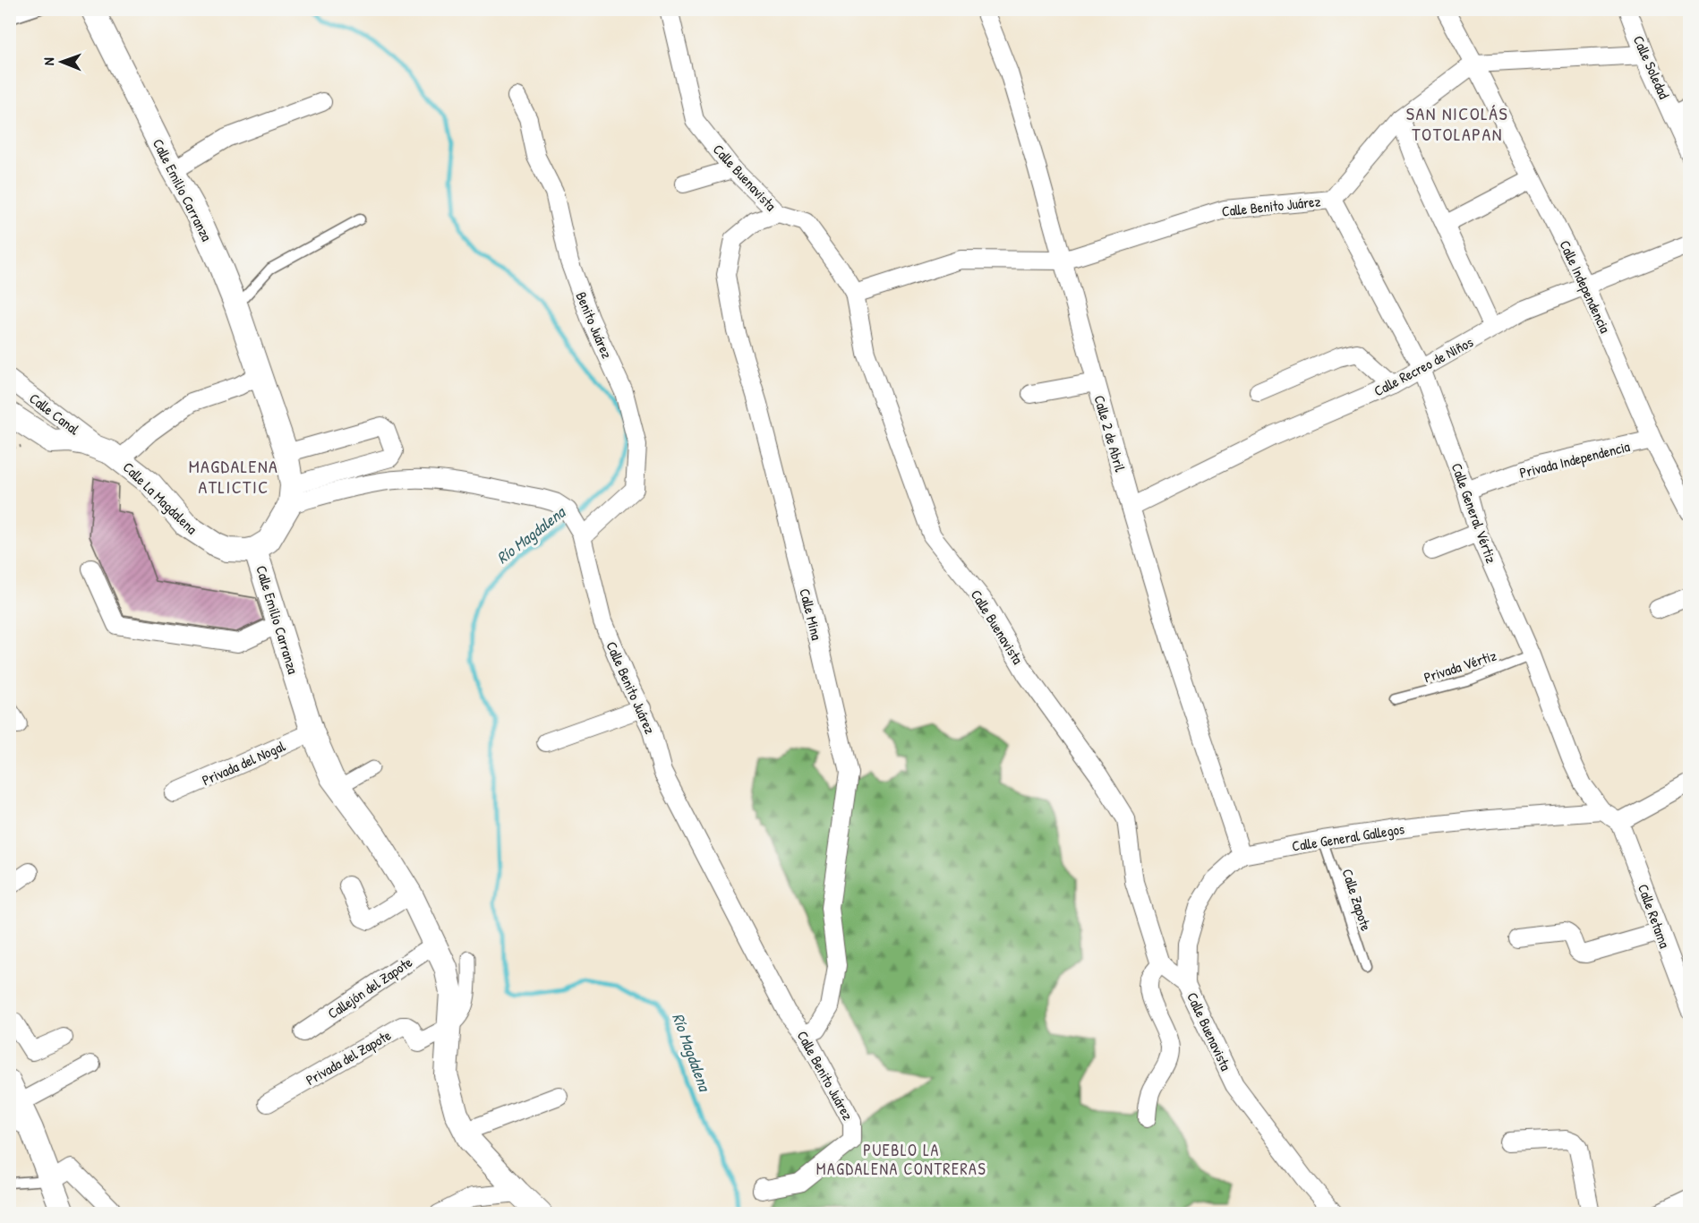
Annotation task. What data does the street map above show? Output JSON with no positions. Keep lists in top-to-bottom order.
{
  "streets": {
    "street": [
      "Calle Soledad",
      "Calle Buenavista",
      "Calle Emilio Carranza",
      "Calle Benito Juárez",
      "Calle Independencia",
      "Benito Juárez",
      "Calle Recreo de Niños",
      "Calle Canal",
      "Calle 2 de Abril",
      "Privada Independencia",
      "Calle La Magdalena",
      "Calle General Vértiz",
      "Calle Mina",
      "Privada del Nogal",
      "Calle General Gallegos",
      "Calle Retama",
      "Callejón del Zapote",
      "Privada del Zapote"
    ],
    "lane": ["Privada Vértiz", "Calle Zapote"]
  },
  "crossings": [
    ["Calle Buenavista", "Calle Benito Juárez"],
    ["Calle Buenavista", "Calle Mina"],
    ["Calle Emilio Carranza", "Calle Benito Juárez"],
    ["Calle Emilio Carranza", "Calle La Magdalena"],
    ["Calle Emilio Carranza", "Privada del Nogal"],
    ["Calle Emilio Carranza", "Callejón del Zapote"],
    ["Calle Emilio Carranza", "Privada del Zapote"],
    ["Calle Benito Juárez", "Calle Independencia"],
    ["Calle Benito Juárez", "Benito Juárez"],
    ["Calle Benito Juárez", "Calle 2 de Abril"],
    ["Calle Benito Juárez", "Calle General Vértiz"],
    ["Calle Benito Juárez", "Calle Mina"],
    ["Calle Independencia", "Calle Recreo de Niños"],
    ["Calle Independencia", "Privada Independencia"],
    ["Calle Recreo de Niños", "Calle 2 de Abril"],
    ["Calle Recreo de Niños", "Calle General Vértiz"],
    ["Calle Canal", "Calle La Magdalena"],
    ["Calle 2 de Abril", "Calle General Gallegos"],
    ["Privada Independencia", "Calle General Vértiz"],
    ["Calle General Vértiz", "Privada Vértiz"],
    ["Calle General Vértiz", "Calle General Gallegos"],
    ["Calle General Vértiz", "Calle Retama"],
    ["Calle General Gallegos", "Calle Zapote"]
  ],
  "districts": ["SAN NICOLÁS TOTOLAPAN", "MAGDALENA ATLICTIC", "PUEBLO LA MAGDALENA CONTRERAS"],
  "water": ["Río Magdalena"],
  "north": "left"
}
